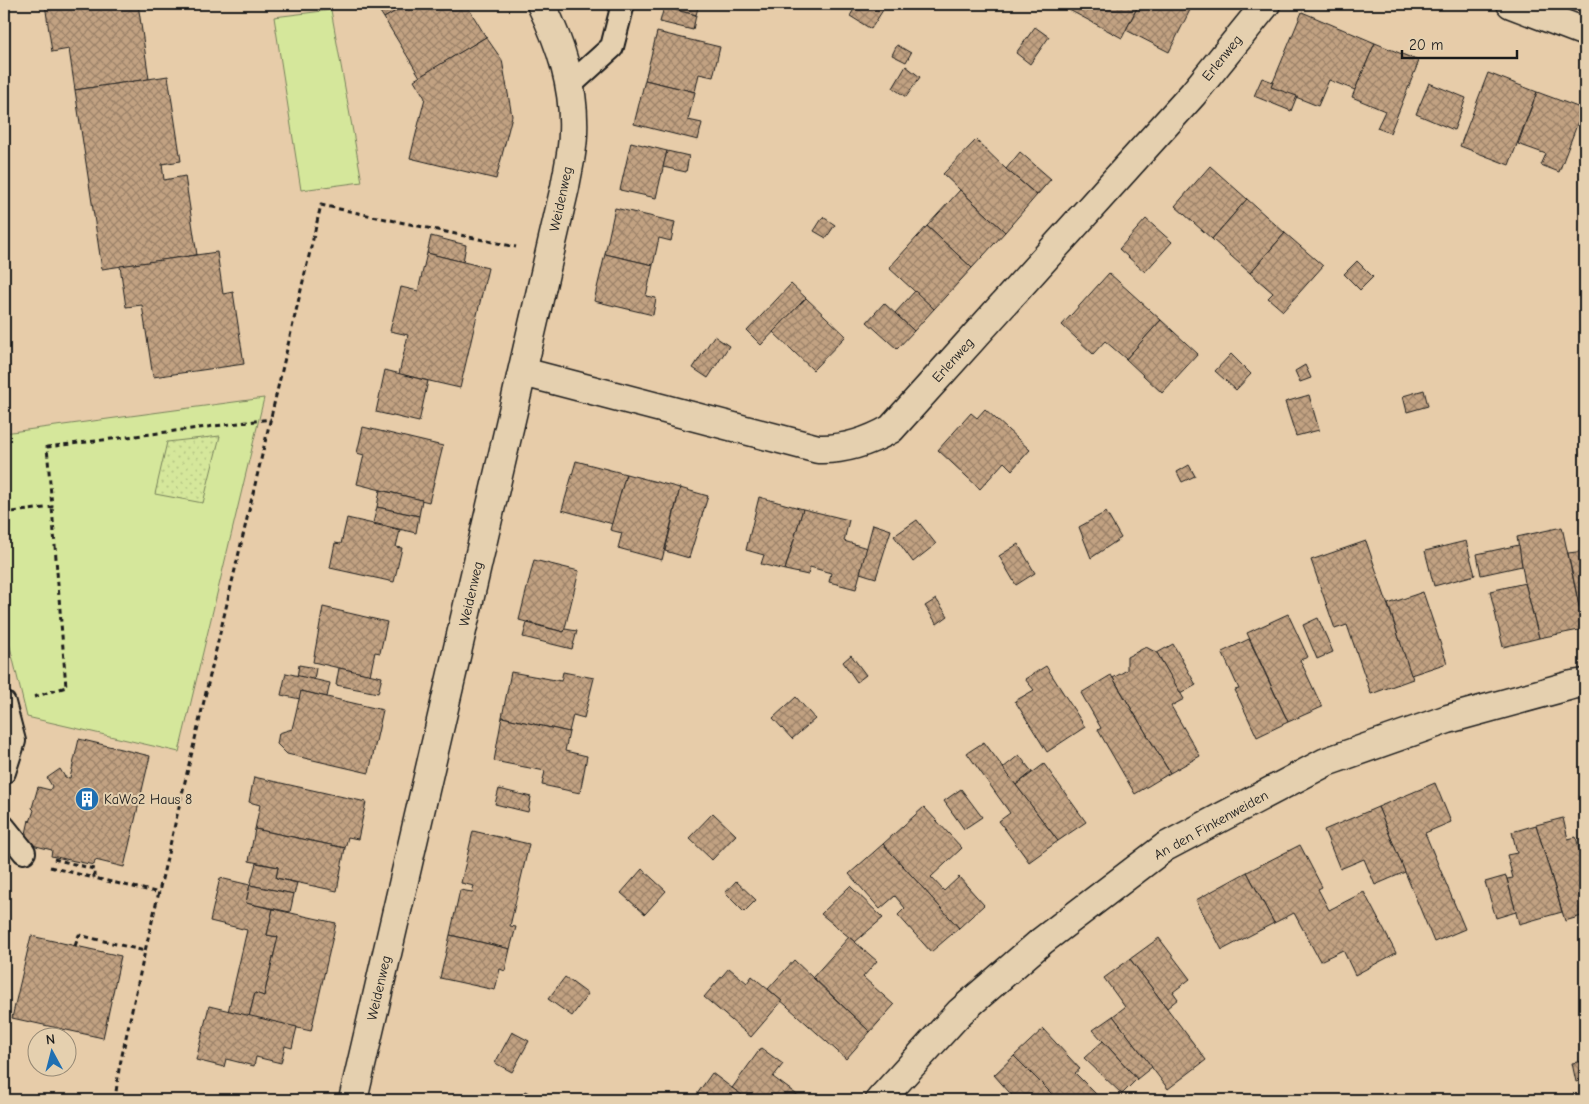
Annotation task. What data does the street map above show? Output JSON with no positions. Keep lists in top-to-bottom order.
{
  "streets": {
    "street": ["Erlenweg", "Weidenweg", "An den Finkenweiden"]
  },
  "crossings": [
    ["Erlenweg", "Weidenweg"]
  ],
  "places": {
    "building": ["KaWo2 Haus 8"]
  },
  "scale_bar": "20 m",
  "north": "top"
}
